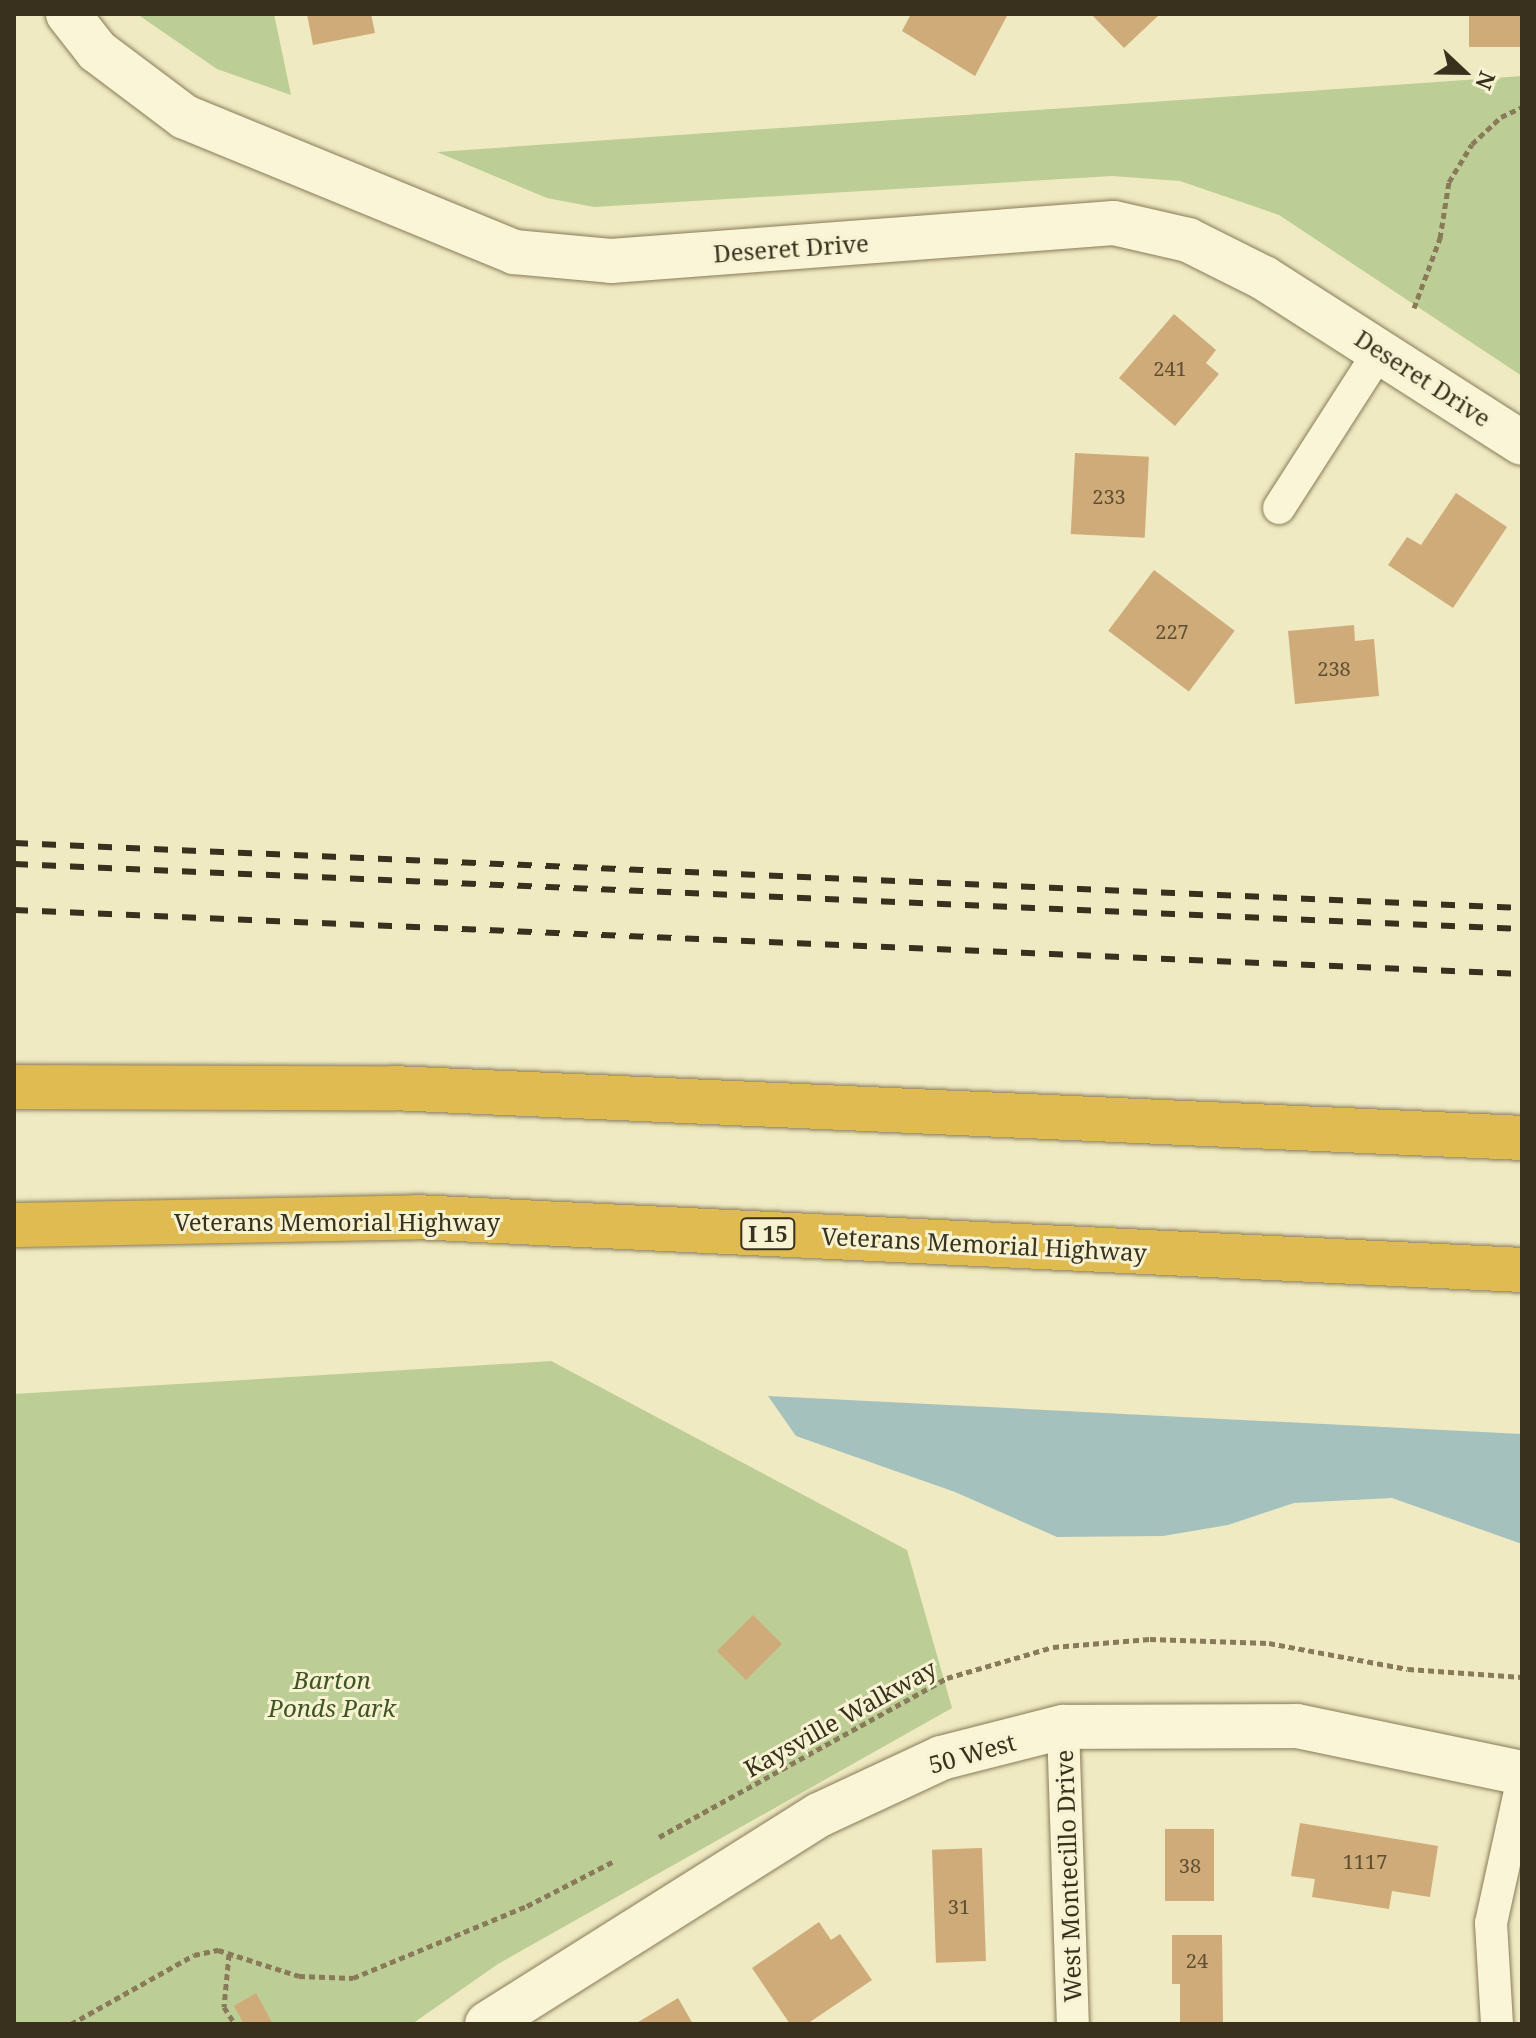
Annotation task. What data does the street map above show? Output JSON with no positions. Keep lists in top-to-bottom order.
{
  "streets": {
    "highway": ["Veterans Memorial Highway", "I 15"],
    "street": ["Deseret Drive", "50 West", "West Montecillo Drive"],
    "path": ["Kaysville Walkway"]
  },
  "crossings": [
    ["50 West", "West Montecillo Drive"]
  ],
  "parks": ["Barton Ponds Park"],
  "house_numbers": [
    "241",
    "233",
    "227",
    "238",
    "1117",
    "38",
    "31",
    "24"
  ],
  "north": "right"
}
